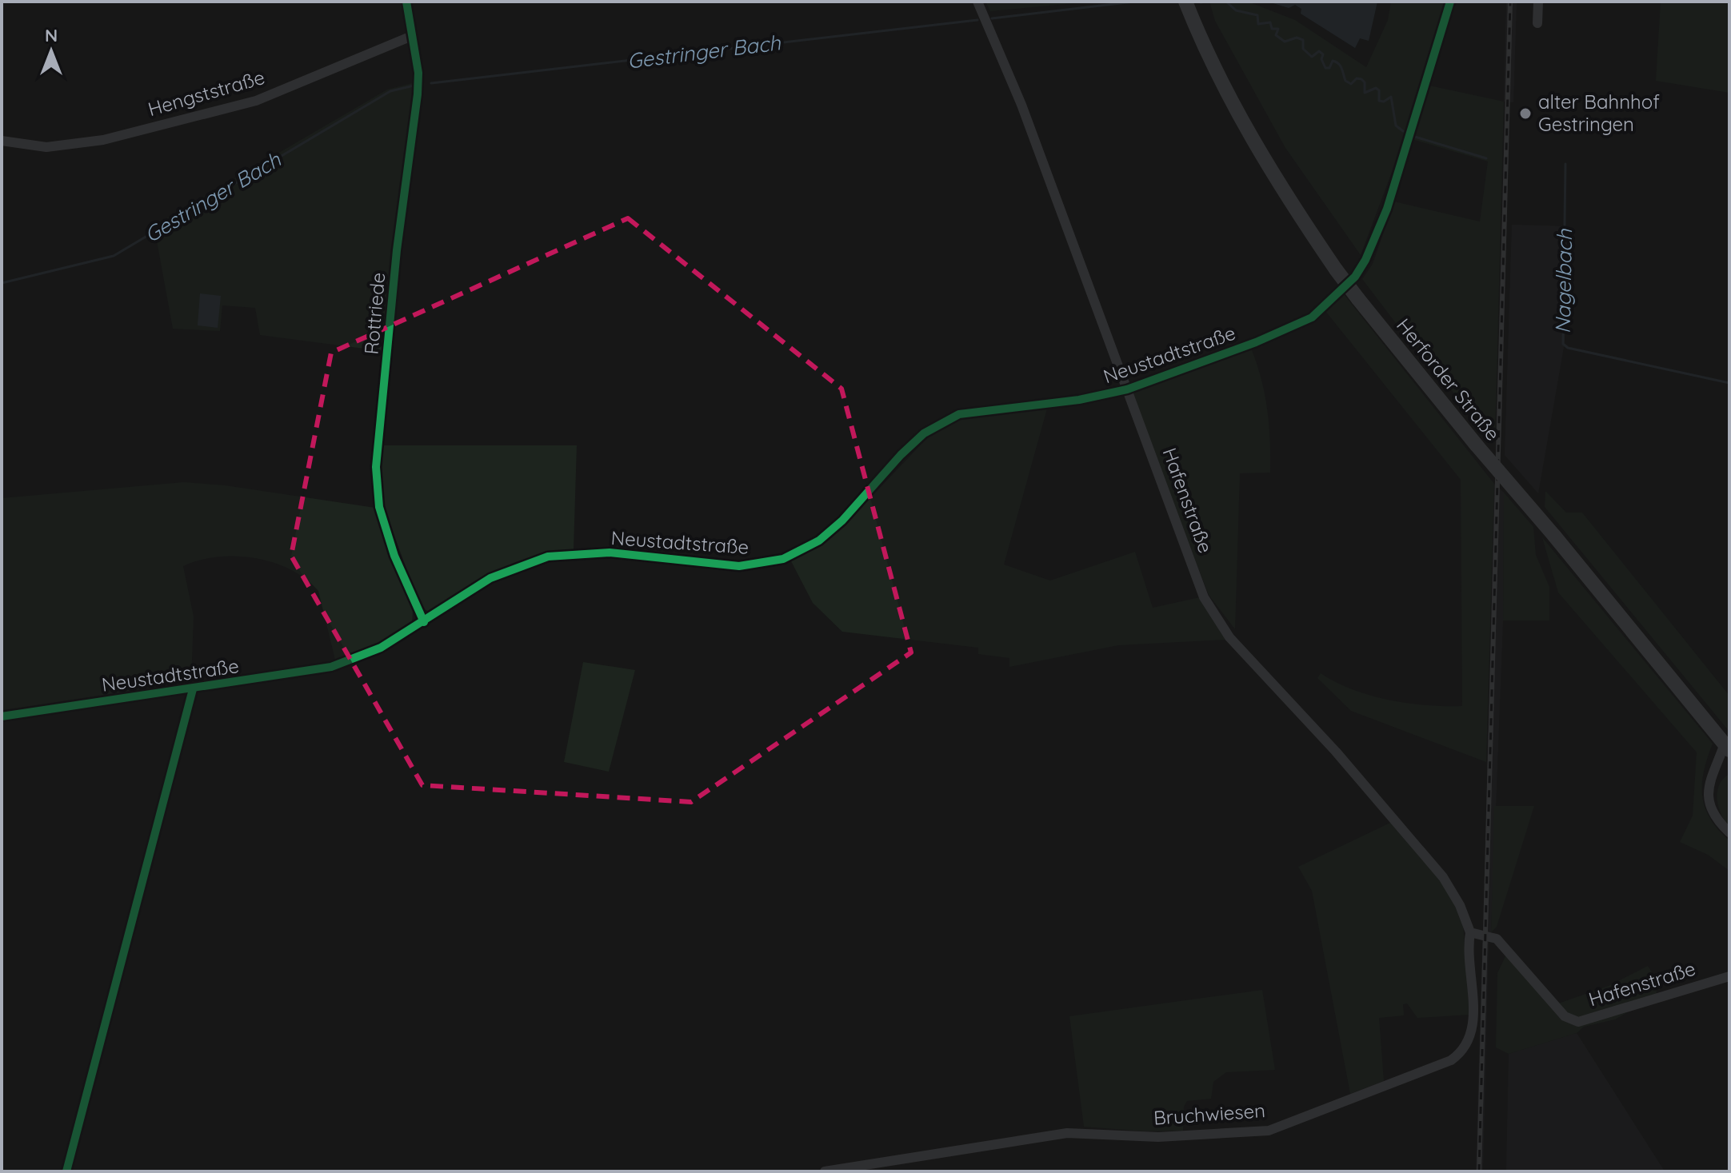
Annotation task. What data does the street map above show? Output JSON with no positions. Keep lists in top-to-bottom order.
{
  "streets": {
    "main road": ["Herforder Straße"],
    "street": [
      "Hengststraße",
      "Rottriede",
      "Neustadtstraße",
      "Hafenstraße",
      "Bruchwiesen"
    ]
  },
  "crossings": [
    ["Hengststraße", "Rottriede"],
    ["Rottriede", "Neustadtstraße"],
    ["Neustadtstraße", "Hafenstraße"],
    ["Hafenstraße", "Bruchwiesen"]
  ],
  "water": ["Gestringer Bach", "Nagelbach"],
  "places": ["alter Bahnhof Gestringen"],
  "north": "top"
}
